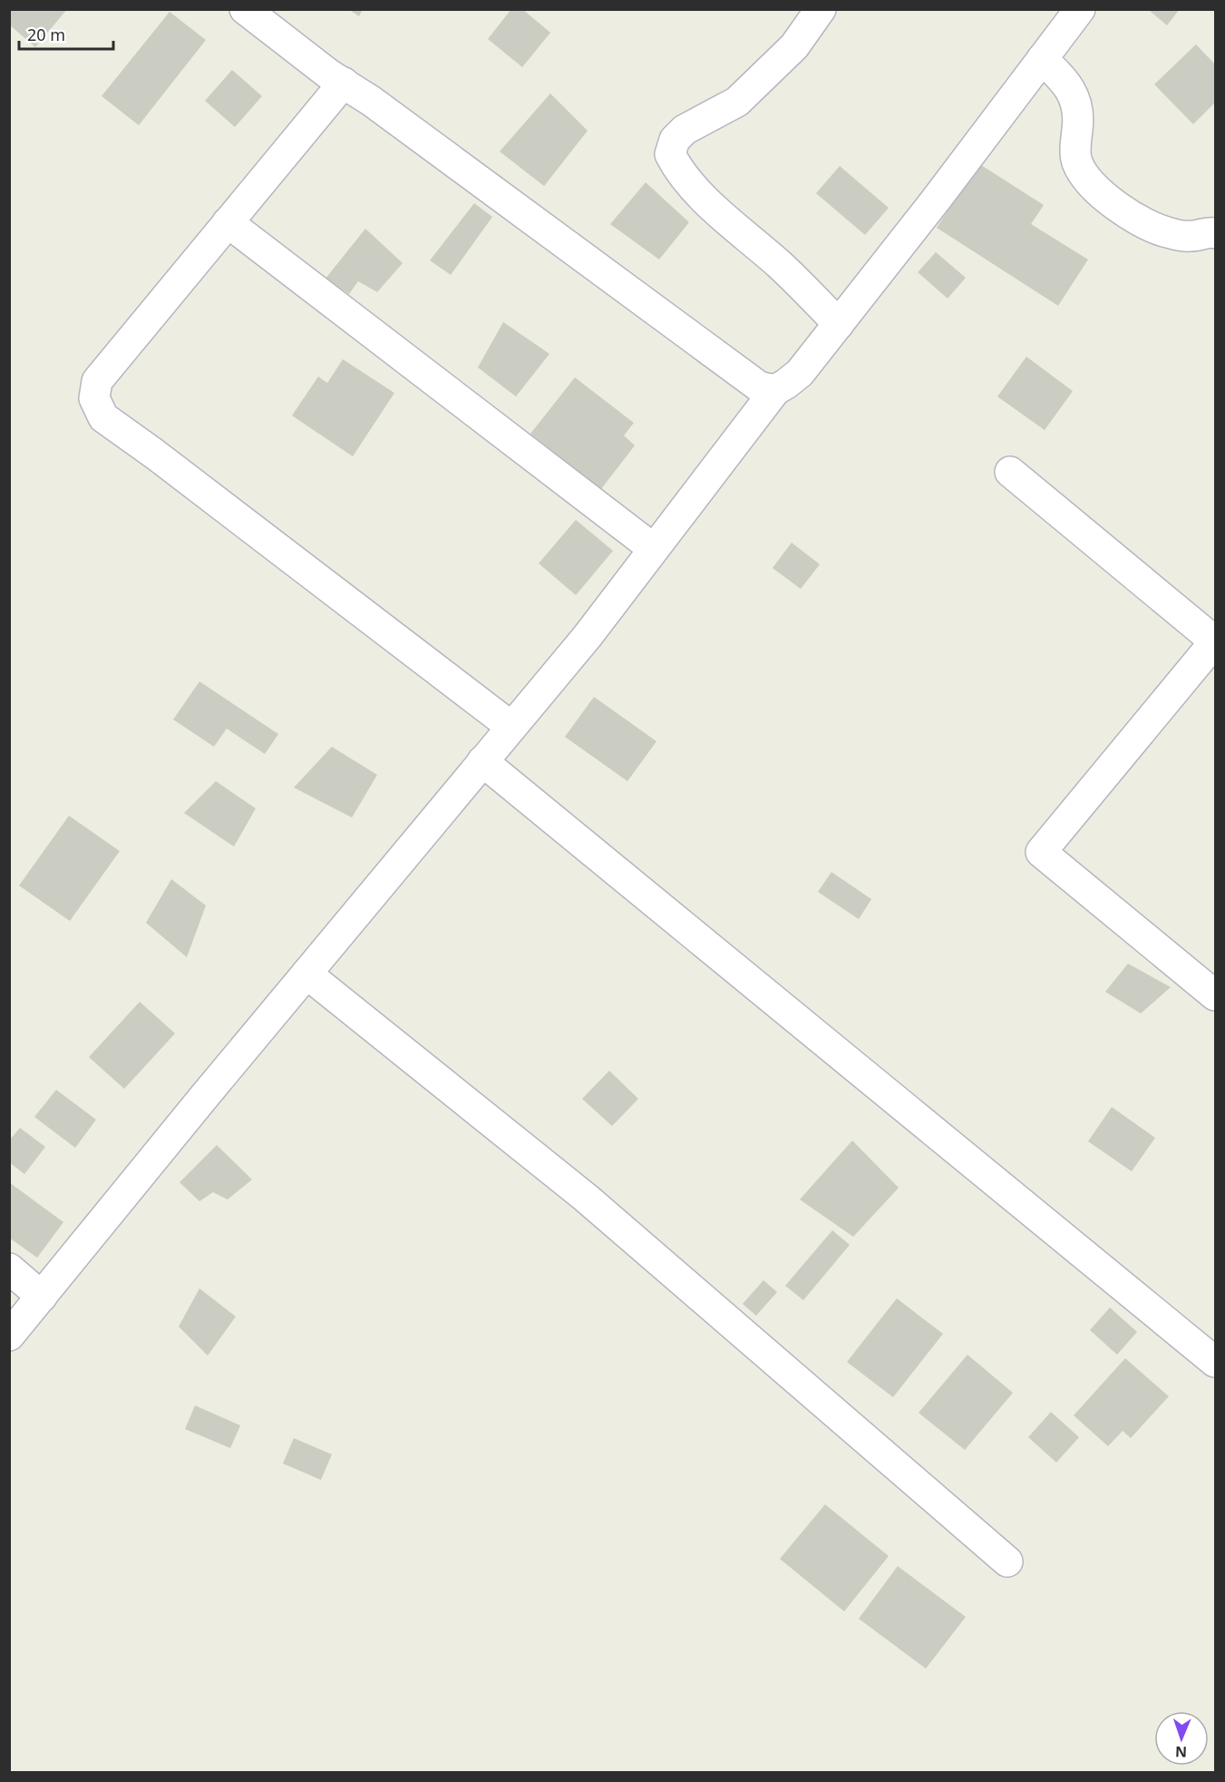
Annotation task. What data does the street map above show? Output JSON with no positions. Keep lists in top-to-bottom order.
{
  "scale_bar": "20 m",
  "north": "bottom"
}
